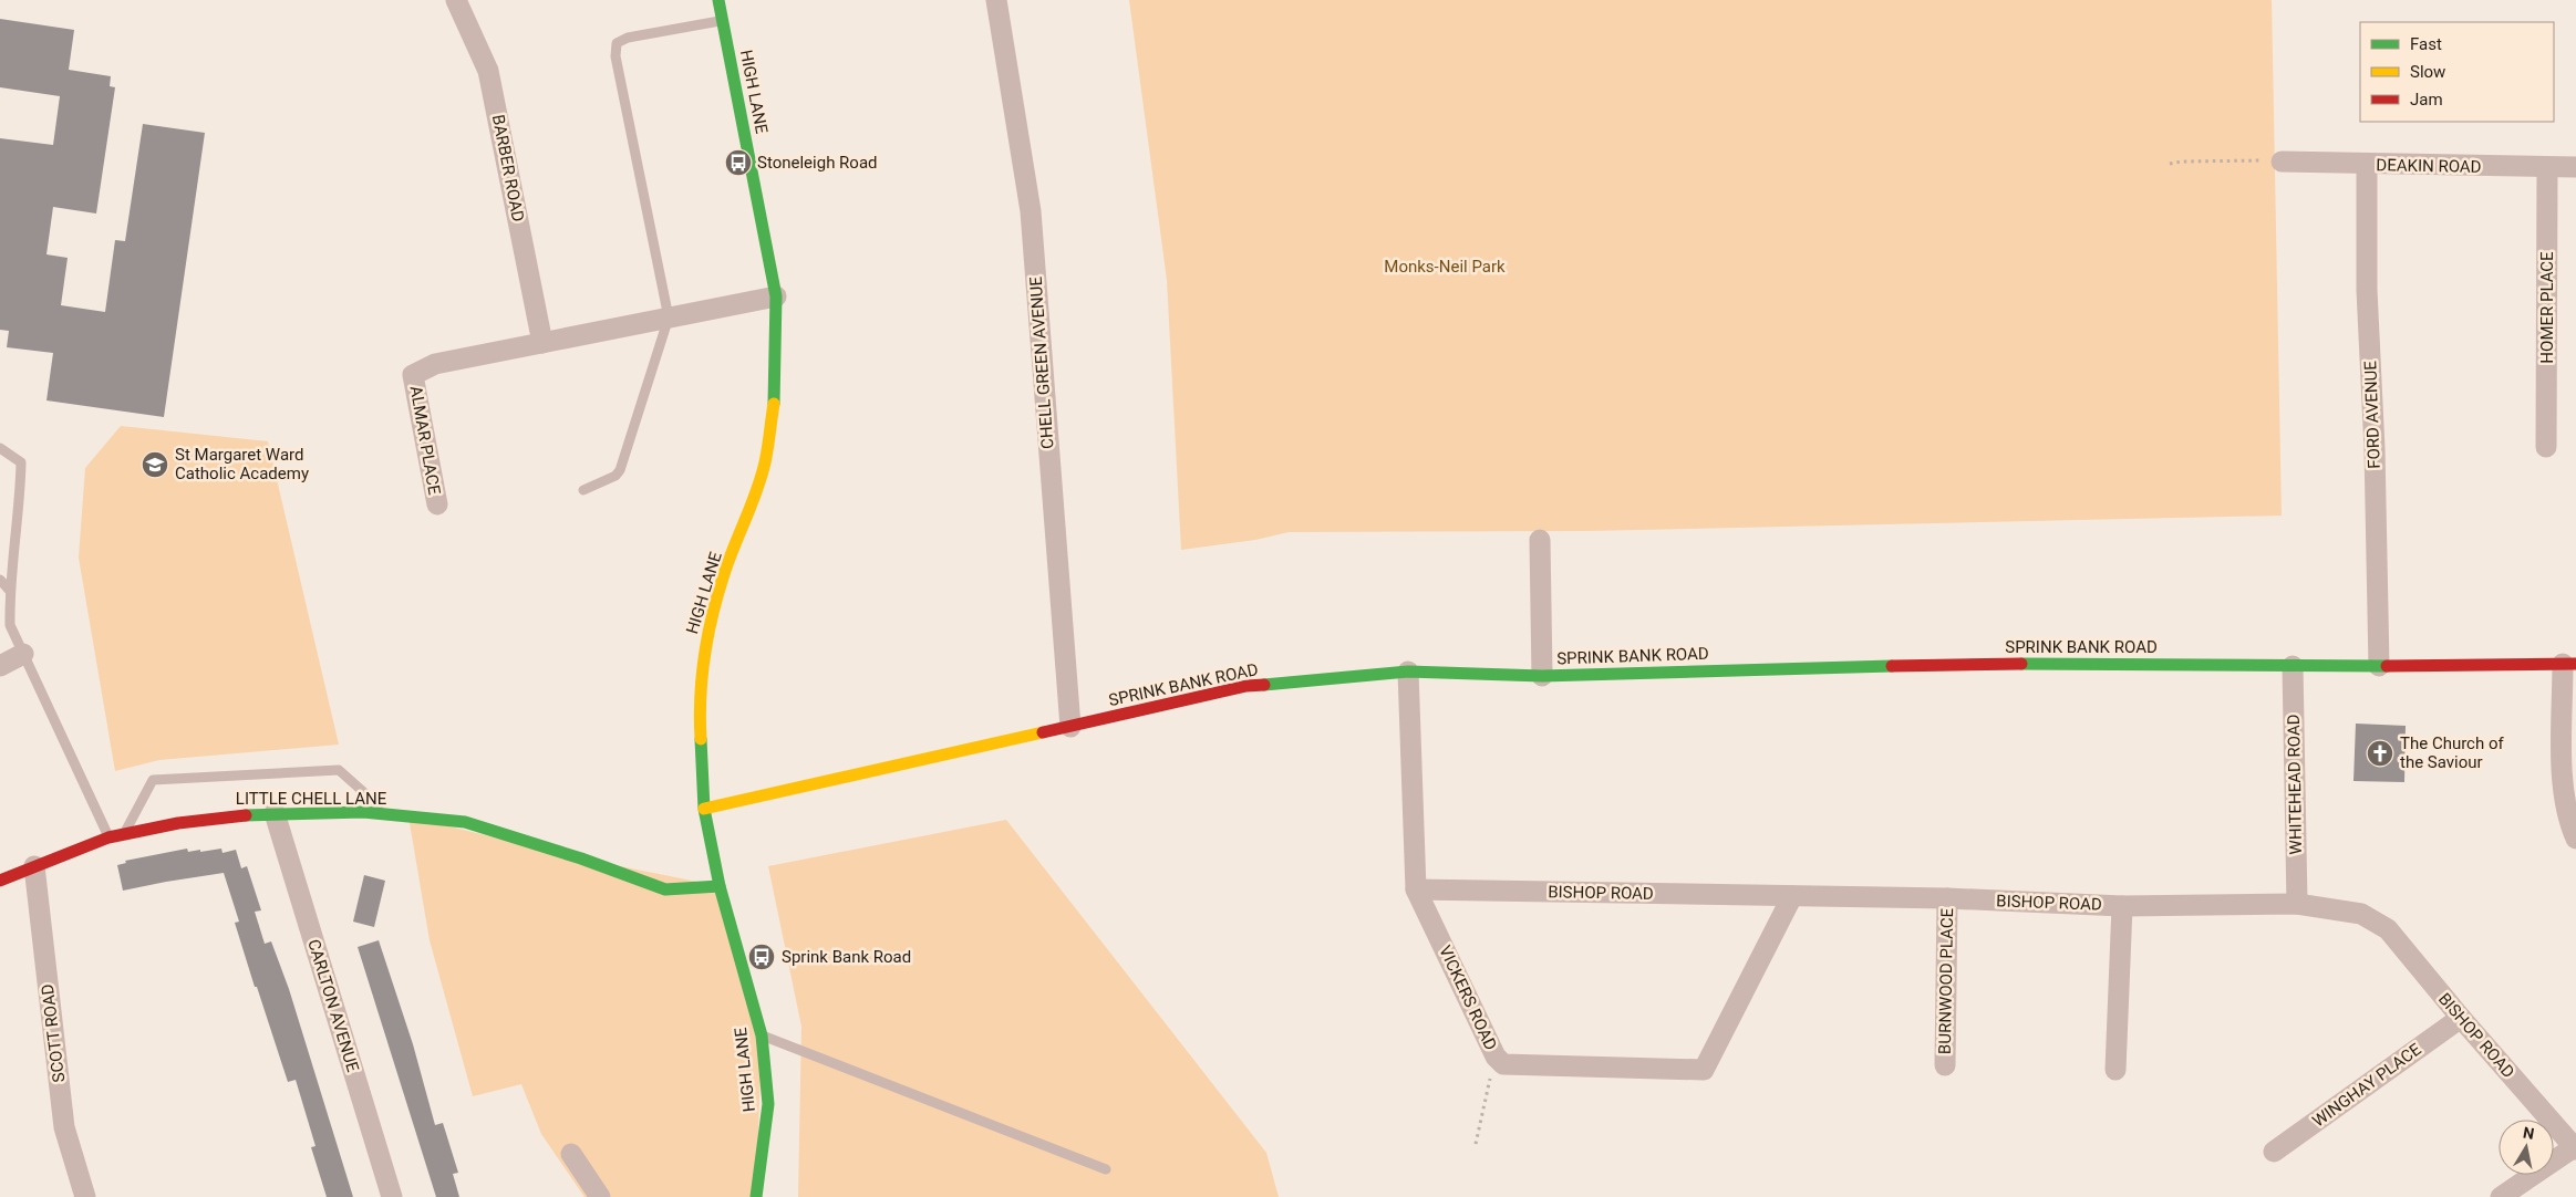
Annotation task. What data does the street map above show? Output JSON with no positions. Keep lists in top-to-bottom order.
{
  "streets": {
    "street": [
      "HIGH LANE",
      "DEAKIN ROAD",
      "BARBER ROAD",
      "HOMER PLACE",
      "CHELL GREEN AVENUE",
      "FORD AVENUE",
      "ALMAR PLACE",
      "SPRINK BANK ROAD",
      "WHITEHEAD ROAD",
      "LITTLE CHELL LANE",
      "BISHOP ROAD",
      "BURNWOOD PLACE",
      "VICKERS ROAD",
      "CARLTON AVENUE",
      "SCOTT ROAD",
      "WINGHAY PLACE"
    ]
  },
  "crossings": [
    ["HIGH LANE", "SPRINK BANK ROAD"],
    ["HIGH LANE", "LITTLE CHELL LANE"],
    ["DEAKIN ROAD", "HOMER PLACE"],
    ["DEAKIN ROAD", "FORD AVENUE"],
    ["BARBER ROAD", "ALMAR PLACE"],
    ["CHELL GREEN AVENUE", "SPRINK BANK ROAD"],
    ["FORD AVENUE", "SPRINK BANK ROAD"],
    ["SPRINK BANK ROAD", "WHITEHEAD ROAD"],
    ["SPRINK BANK ROAD", "VICKERS ROAD"],
    ["WHITEHEAD ROAD", "BISHOP ROAD"],
    ["LITTLE CHELL LANE", "CARLTON AVENUE"],
    ["LITTLE CHELL LANE", "SCOTT ROAD"],
    ["BISHOP ROAD", "BURNWOOD PLACE"],
    ["BISHOP ROAD", "VICKERS ROAD"],
    ["BISHOP ROAD", "WINGHAY PLACE"]
  ],
  "parks": ["Monks-Neil Park"],
  "places": {
    "bus stop": ["Stoneleigh Road", "Sprink Bank Road"],
    "school or university": ["St Margaret Ward Catholic Academy"],
    "church": ["The Church of the Saviour"]
  },
  "legend": ["Fast", "Slow", "Jam"],
  "north": "top"
}
